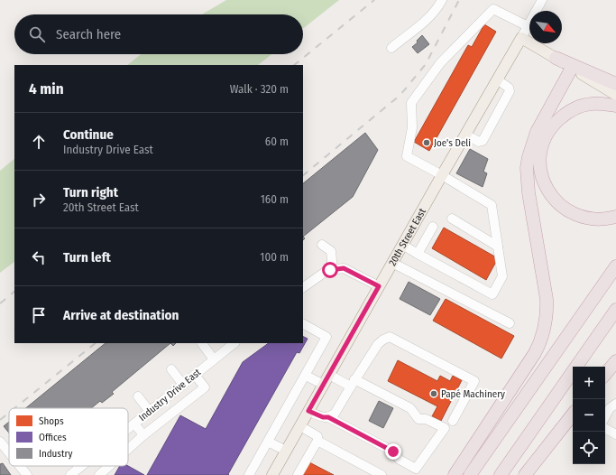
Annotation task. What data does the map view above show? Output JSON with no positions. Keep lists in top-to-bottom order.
{
  "streets": {
    "main road": ["20th Street East"],
    "street": ["Industry Drive East"]
  },
  "places": ["Joe's Deli", "Papé Machinery"],
  "legend": ["Shops", "Offices", "Industry"],
  "north": "bottom right",
  "page": {
    "search": "Search here",
    "heading": ["4 min", "Walk · 320 m"],
    "list": [
      ["Continue", "Industry Drive East", "60 m"],
      ["Turn right", "20th Street East", "160 m"],
      ["Turn left", "100 m"],
      "Arrive at destination"
    ],
    "map_buttons": ["+", "−"]
  }
}
